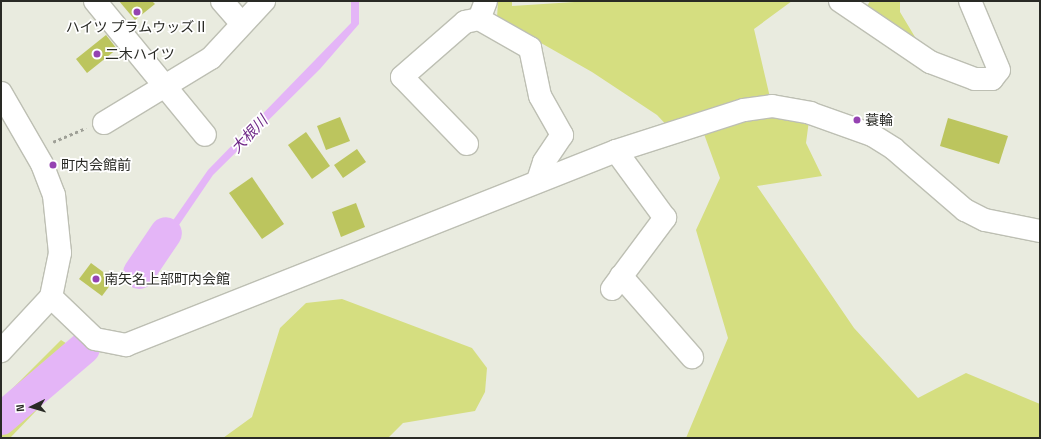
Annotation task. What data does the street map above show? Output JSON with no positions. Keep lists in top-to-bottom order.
{
  "water": ["大根川"],
  "places": [
    "ハイツ プラムウッズⅡ",
    "二木ハイツ",
    "蓑輪",
    "町内会館前",
    "南矢名上部町内会館"
  ],
  "north": "left"
}
